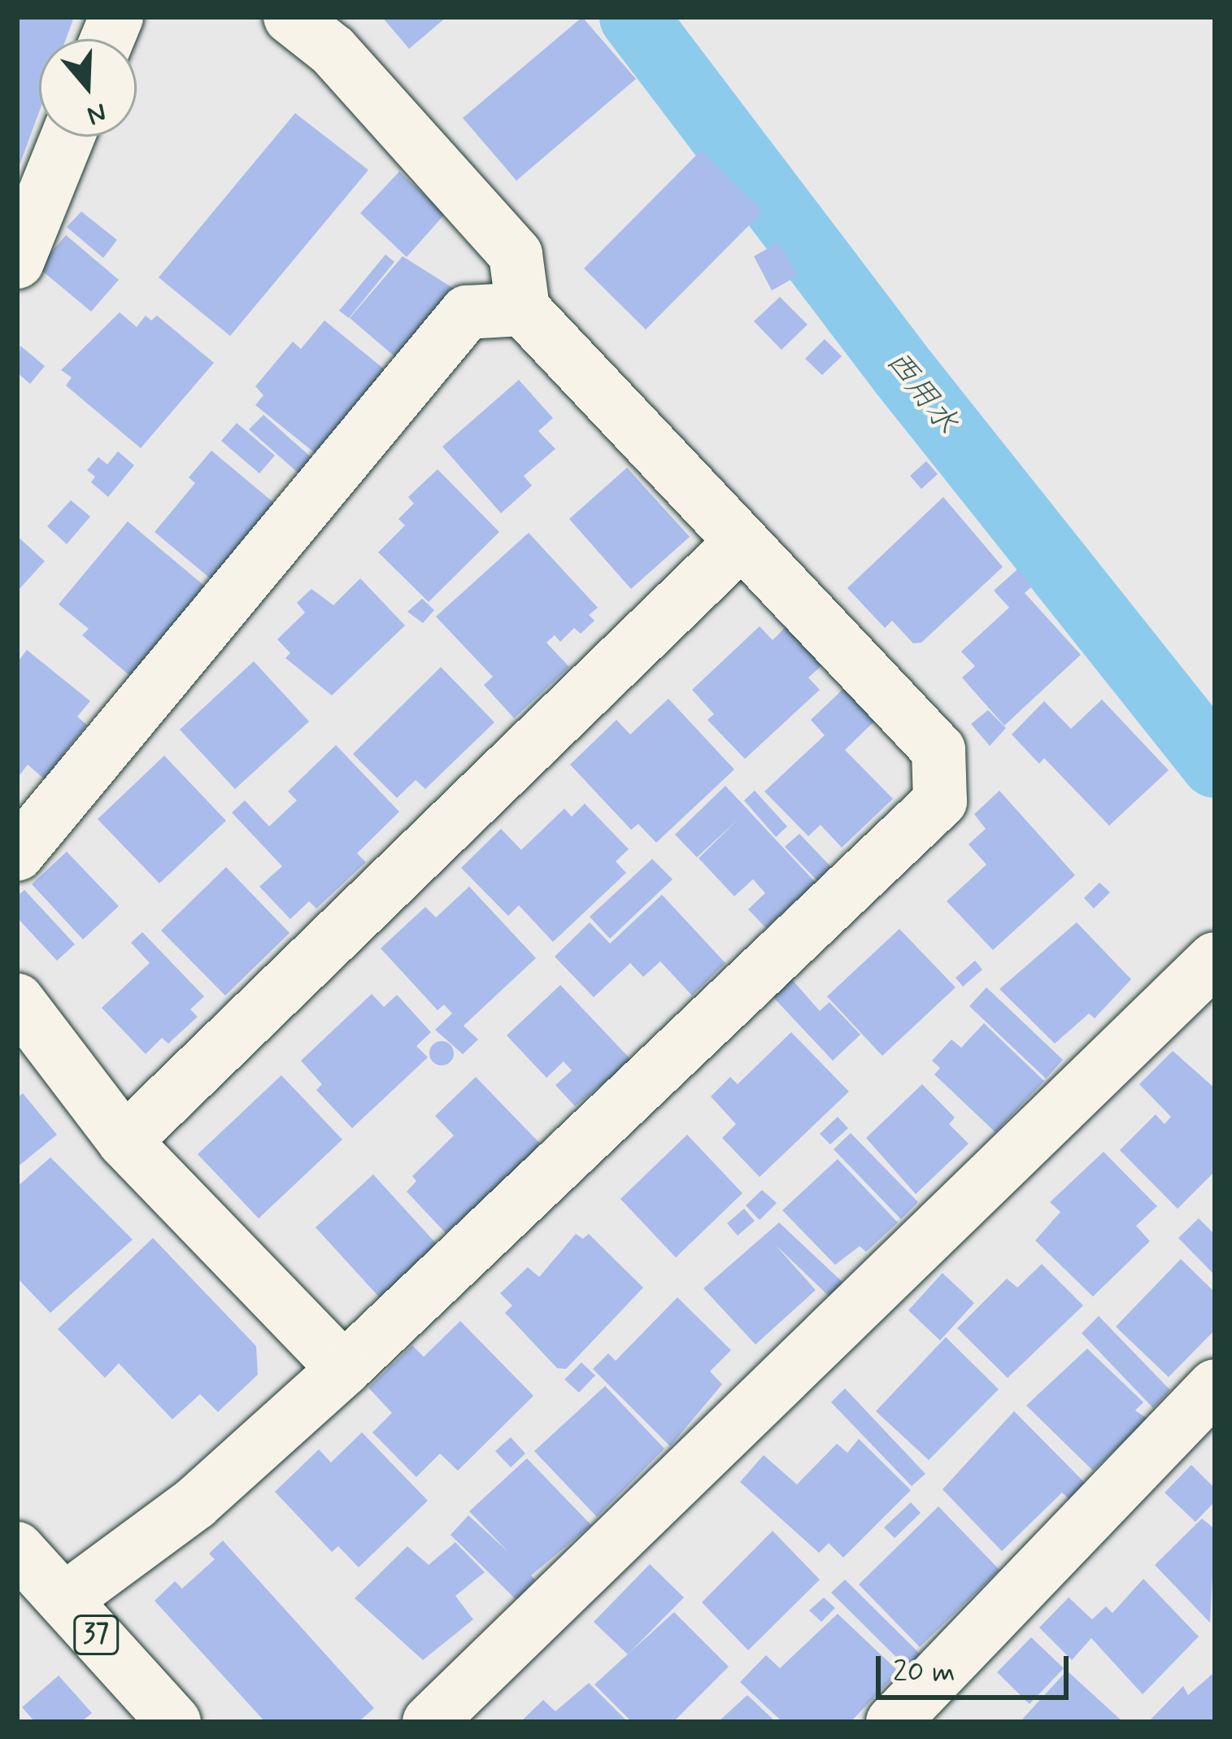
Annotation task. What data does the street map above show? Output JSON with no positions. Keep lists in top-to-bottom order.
{
  "streets": {
    "street": ["37"]
  },
  "water": ["西用水"],
  "scale_bar": "20 m",
  "north": "bottom"
}
